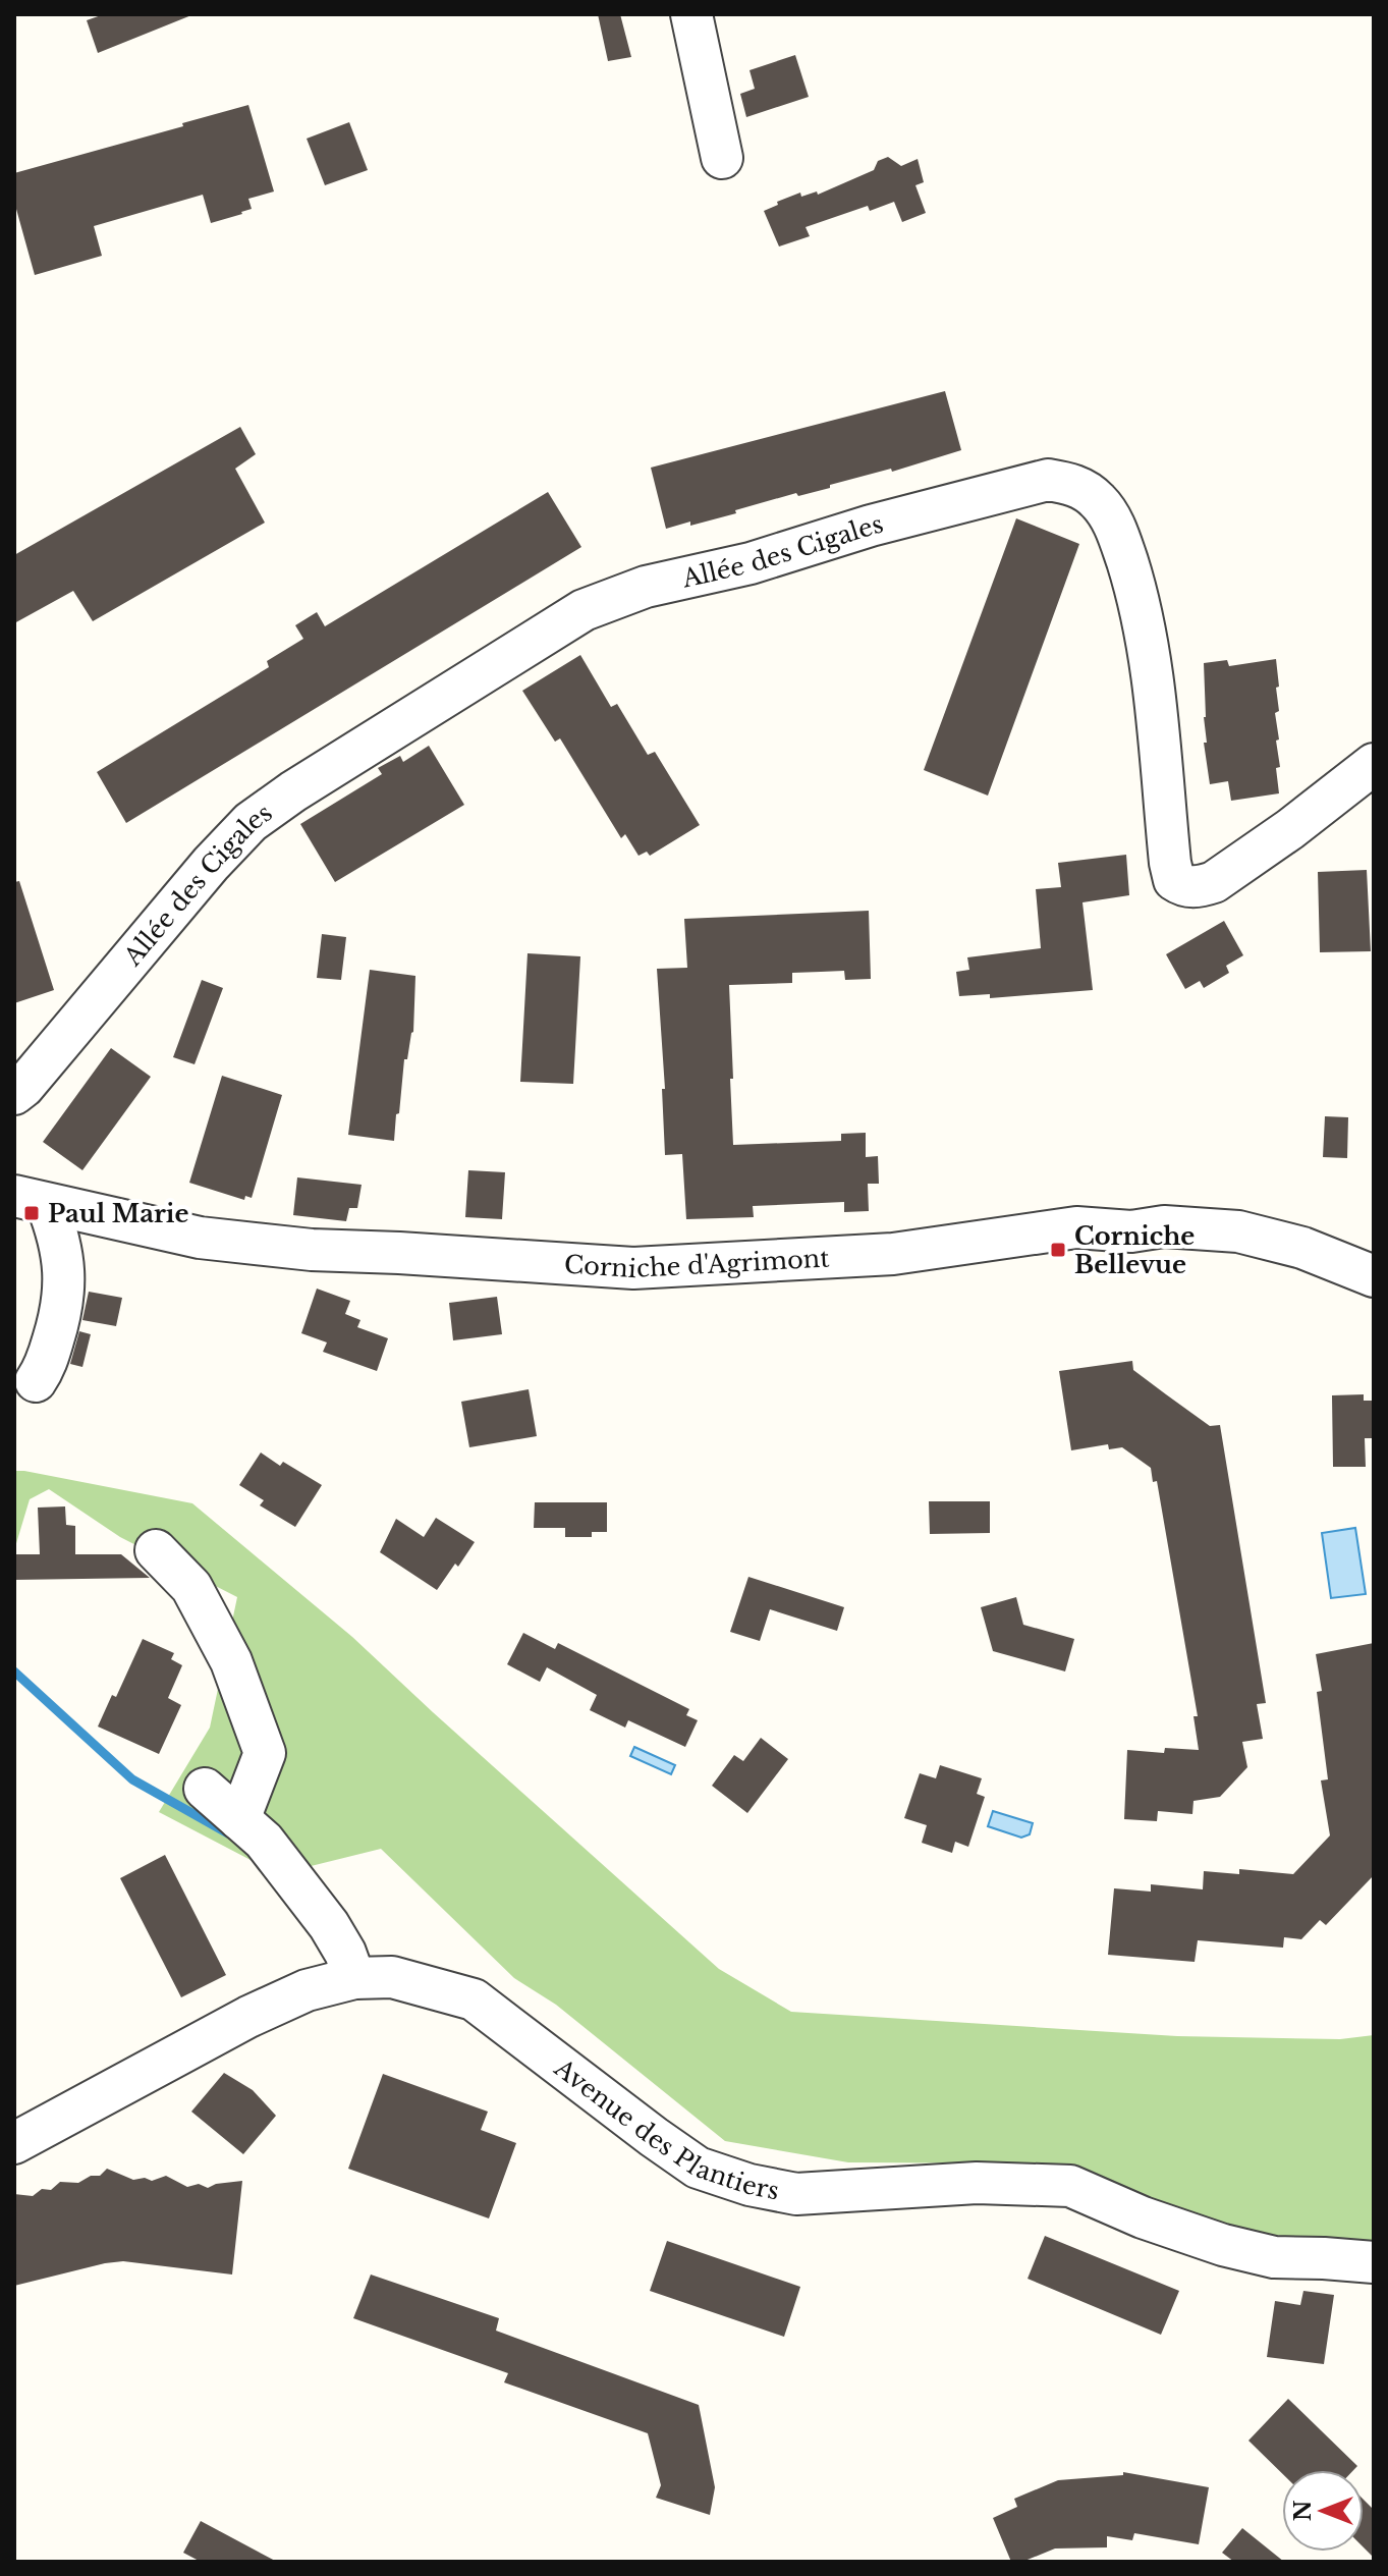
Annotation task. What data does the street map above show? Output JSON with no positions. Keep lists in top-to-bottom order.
{
  "streets": {
    "street": ["Allée des Cigales", "Corniche d'Agrimont", "Avenue des Plantiers"]
  },
  "places": {
    "transit": ["Paul Marie", "Corniche Bellevue"]
  },
  "north": "left"
}
